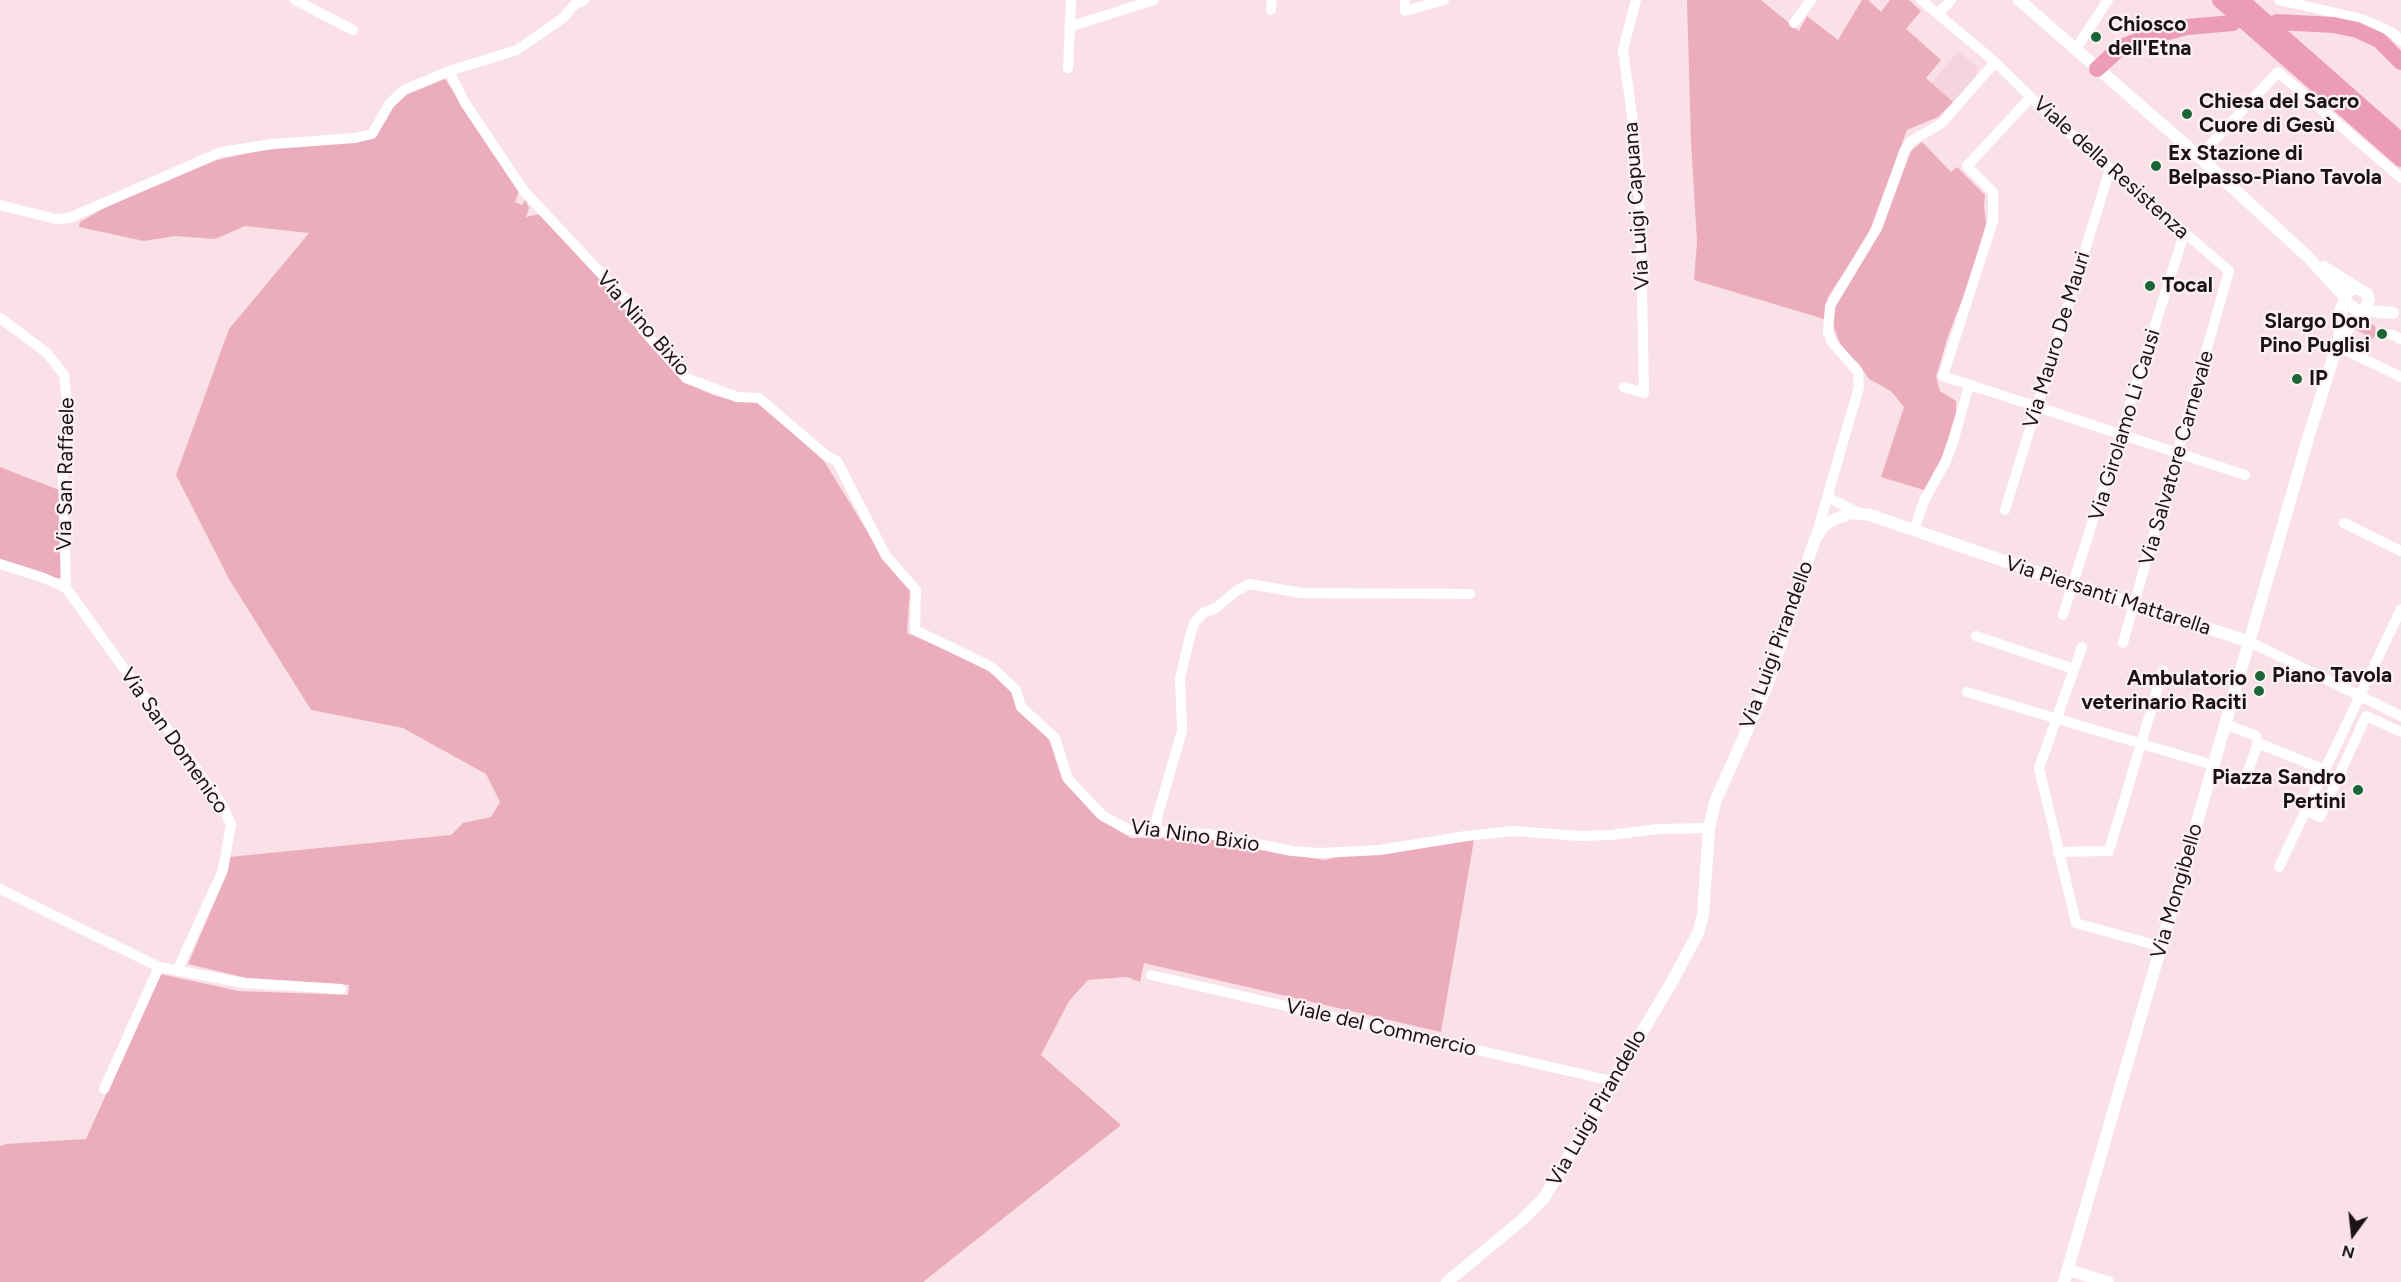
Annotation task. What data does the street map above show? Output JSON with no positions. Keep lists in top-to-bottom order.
{
  "streets": {
    "street": [
      "Viale della Resistenza",
      "Via Luigi Capuana",
      "Via Nino Bixio",
      "Via Mauro De Mauri",
      "Via Girolamo Li Causi",
      "Via Salvatore Carnevale",
      "Via San Raffaele",
      "Via Piersanti Mattarella",
      "Via Luigi Pirandello",
      "Via San Domenico",
      "Via Mongibello",
      "Viale del Commercio"
    ]
  },
  "crossings": [
    ["Viale della Resistenza", "Via Mauro De Mauri"],
    ["Viale della Resistenza", "Via Girolamo Li Causi"],
    ["Viale della Resistenza", "Via Salvatore Carnevale"],
    ["Viale della Resistenza", "Via Luigi Pirandello"],
    ["Via Nino Bixio", "Via Luigi Pirandello"],
    ["Via Girolamo Li Causi", "Via Piersanti Mattarella"],
    ["Via Salvatore Carnevale", "Via Piersanti Mattarella"],
    ["Via San Raffaele", "Via San Domenico"],
    ["Via Piersanti Mattarella", "Via Mongibello"],
    ["Via Luigi Pirandello", "Viale del Commercio"]
  ],
  "places": [
    "Chiosco dell'Etna",
    "Chiesa del Sacro Cuore di Gesù",
    "Ex Stazione di Belpasso-Piano Tavola",
    "Tocal",
    "Slargo Don Pino Puglisi",
    "IP",
    "Piano Tavola",
    "Ambulatorio veterinario Raciti",
    "Piazza Sandro Pertini"
  ],
  "north": "bottom"
}
